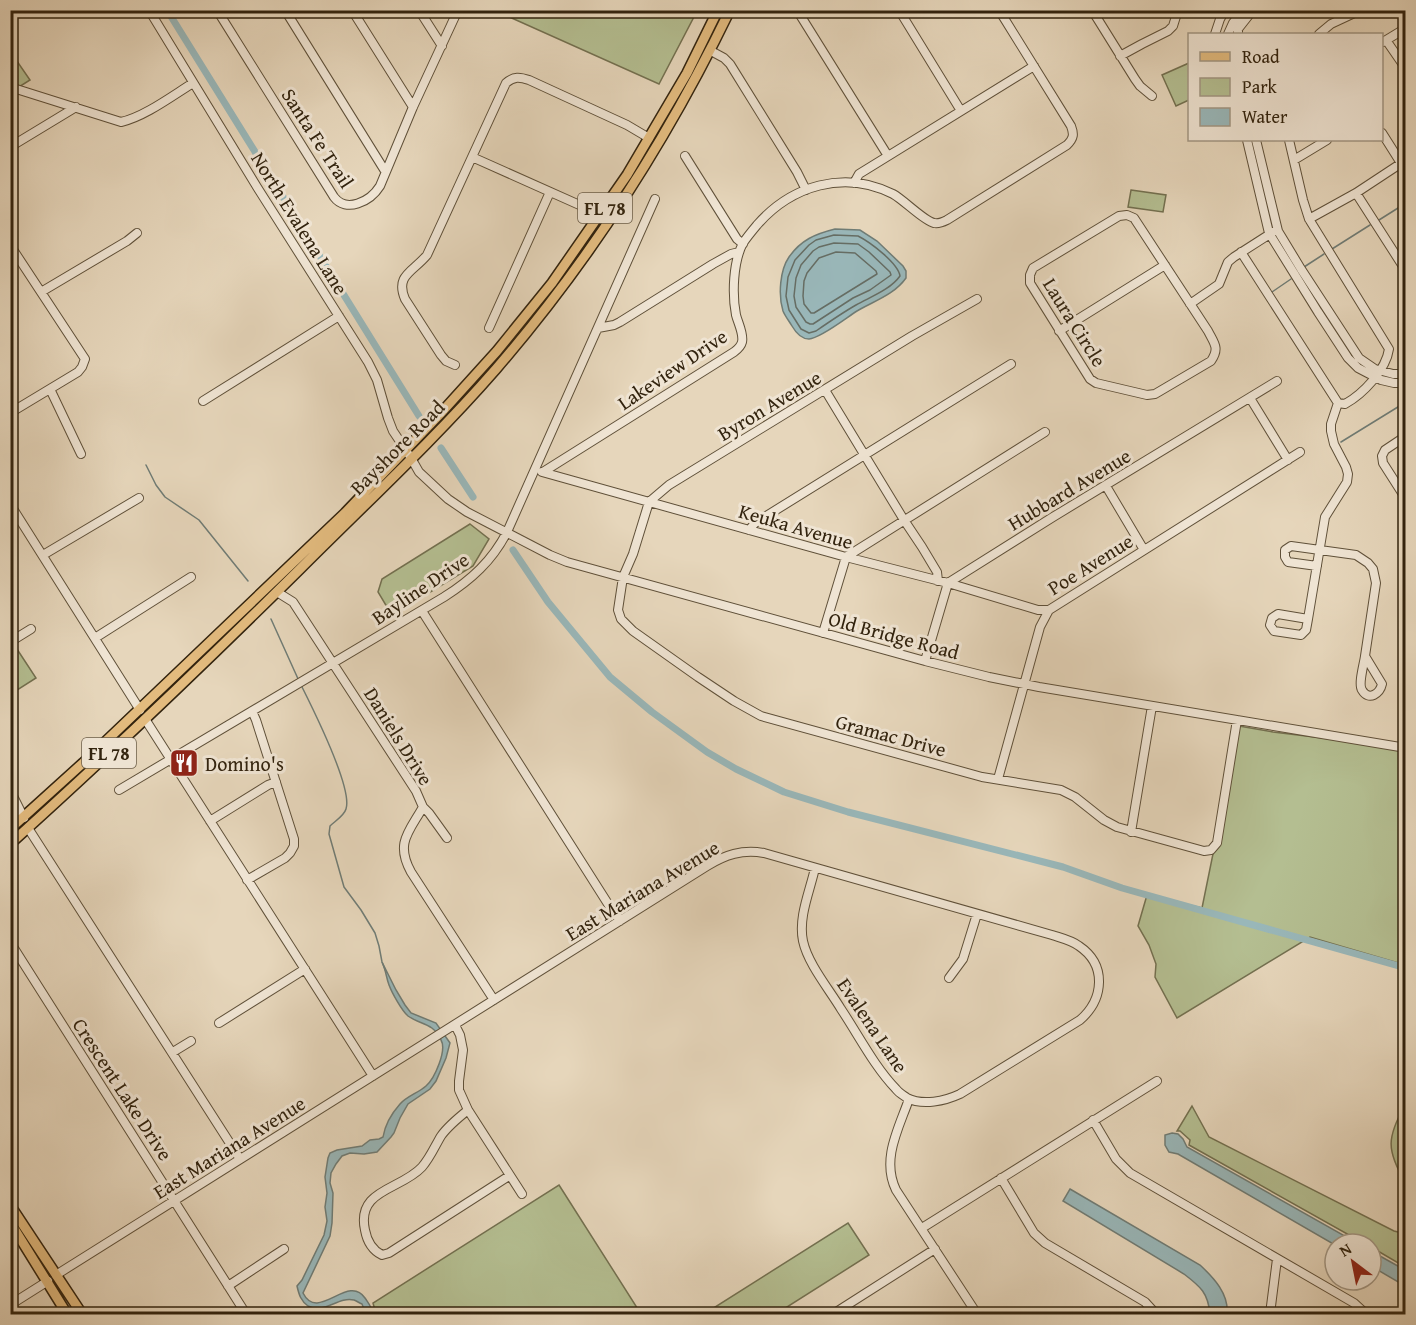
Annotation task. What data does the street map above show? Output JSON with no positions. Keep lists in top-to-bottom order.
{
  "streets": {
    "main road": ["FL 78", "Bayshore Road"],
    "street": [
      "Santa Fe Trail",
      "North Evalena Lane",
      "Laura Circle",
      "Lakeview Drive",
      "Byron Avenue",
      "Hubbard Avenue",
      "Keuka Avenue",
      "Poe Avenue",
      "Bayline Drive",
      "Old Bridge Road",
      "Gramac Drive",
      "Daniels Drive",
      "East Mariana Avenue",
      "Evalena Lane",
      "Crescent Lake Drive"
    ]
  },
  "crossings": [
    ["North Evalena Lane", "Bayshore Road"],
    ["North Evalena Lane", "Old Bridge Road"],
    ["Lakeview Drive", "Keuka Avenue"],
    ["Lakeview Drive", "Bayline Drive"],
    ["Byron Avenue", "Keuka Avenue"],
    ["Bayshore Road", "Old Bridge Road"],
    ["Bayshore Road", "Daniels Drive"],
    ["Hubbard Avenue", "Keuka Avenue"],
    ["Keuka Avenue", "Poe Avenue"],
    ["Keuka Avenue", "Bayline Drive"],
    ["Poe Avenue", "Old Bridge Road"],
    ["Poe Avenue", "Gramac Drive"],
    ["Bayline Drive", "Old Bridge Road"],
    ["Bayline Drive", "Daniels Drive"],
    ["Old Bridge Road", "Gramac Drive"],
    ["Daniels Drive", "East Mariana Avenue"],
    ["East Mariana Avenue", "Evalena Lane"],
    ["East Mariana Avenue", "Crescent Lake Drive"]
  ],
  "places": {
    "restaurant": ["Domino's"]
  },
  "legend": ["Road", "Park", "Water"],
  "north": "top left"
}
